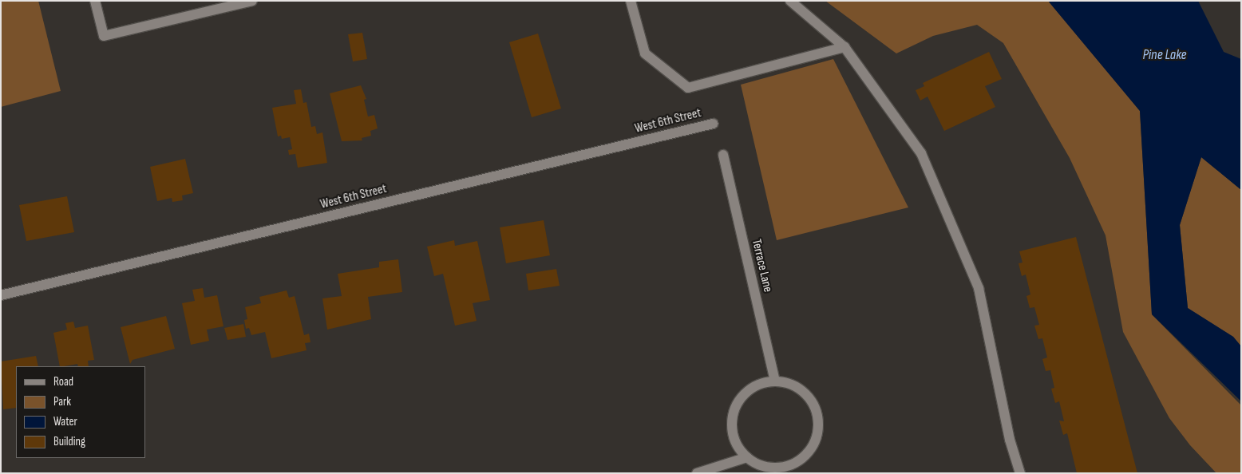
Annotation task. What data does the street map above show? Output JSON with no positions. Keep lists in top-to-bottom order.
{
  "streets": {
    "street": ["West 6th Street", "Terrace Lane"]
  },
  "water": ["Pine Lake"],
  "legend": [
    "Road",
    "Park",
    "Water",
    "Building"
  ]
}
